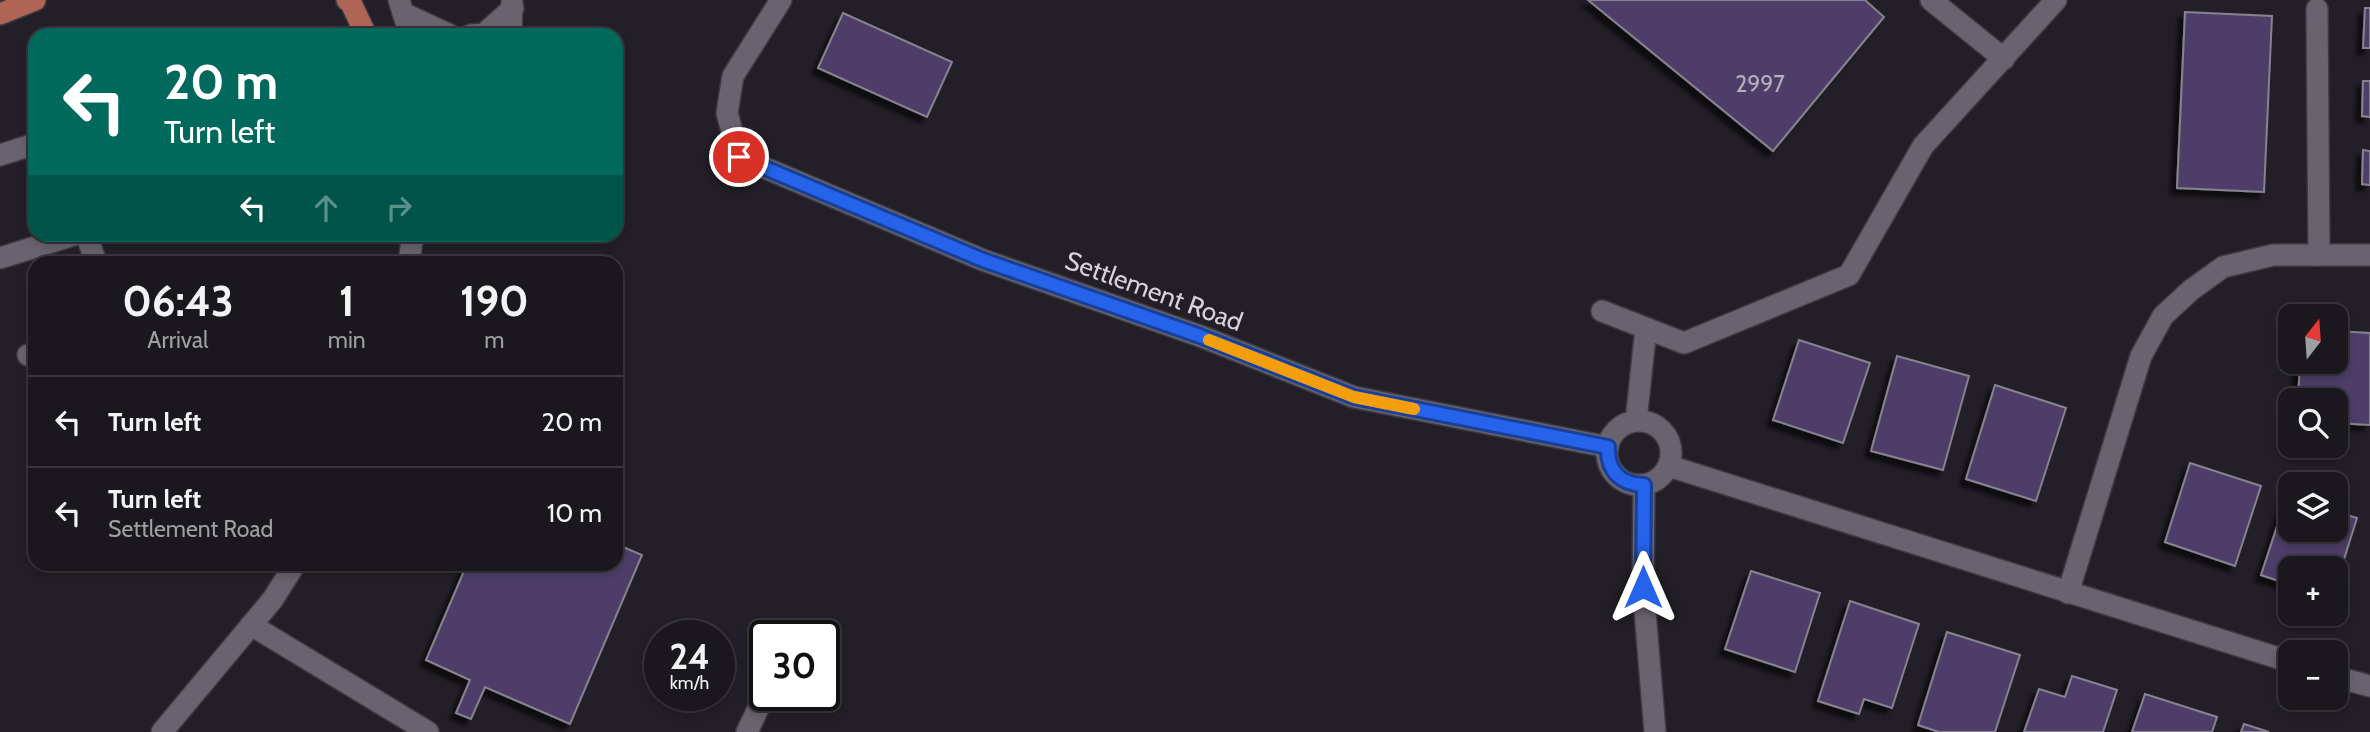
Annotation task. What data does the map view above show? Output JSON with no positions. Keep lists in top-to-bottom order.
{
  "streets": {
    "street": ["Settlement Road"]
  },
  "house_numbers": ["2997"],
  "north": "top",
  "page": {
    "turn": ["20 m", "Turn left"],
    "eta": [
      "06:43",
      "Arrival",
      "1",
      "min",
      "190",
      "m"
    ],
    "map_buttons": ["+", "−"],
    "list": [
      {
        "name": "Turn left",
        "value": "20 m"
      },
      {
        "name": "Turn left",
        "note": "Settlement Road",
        "value": "10 m"
      }
    ],
    "speed": "24 km/h",
    "limit": "30"
  }
}
